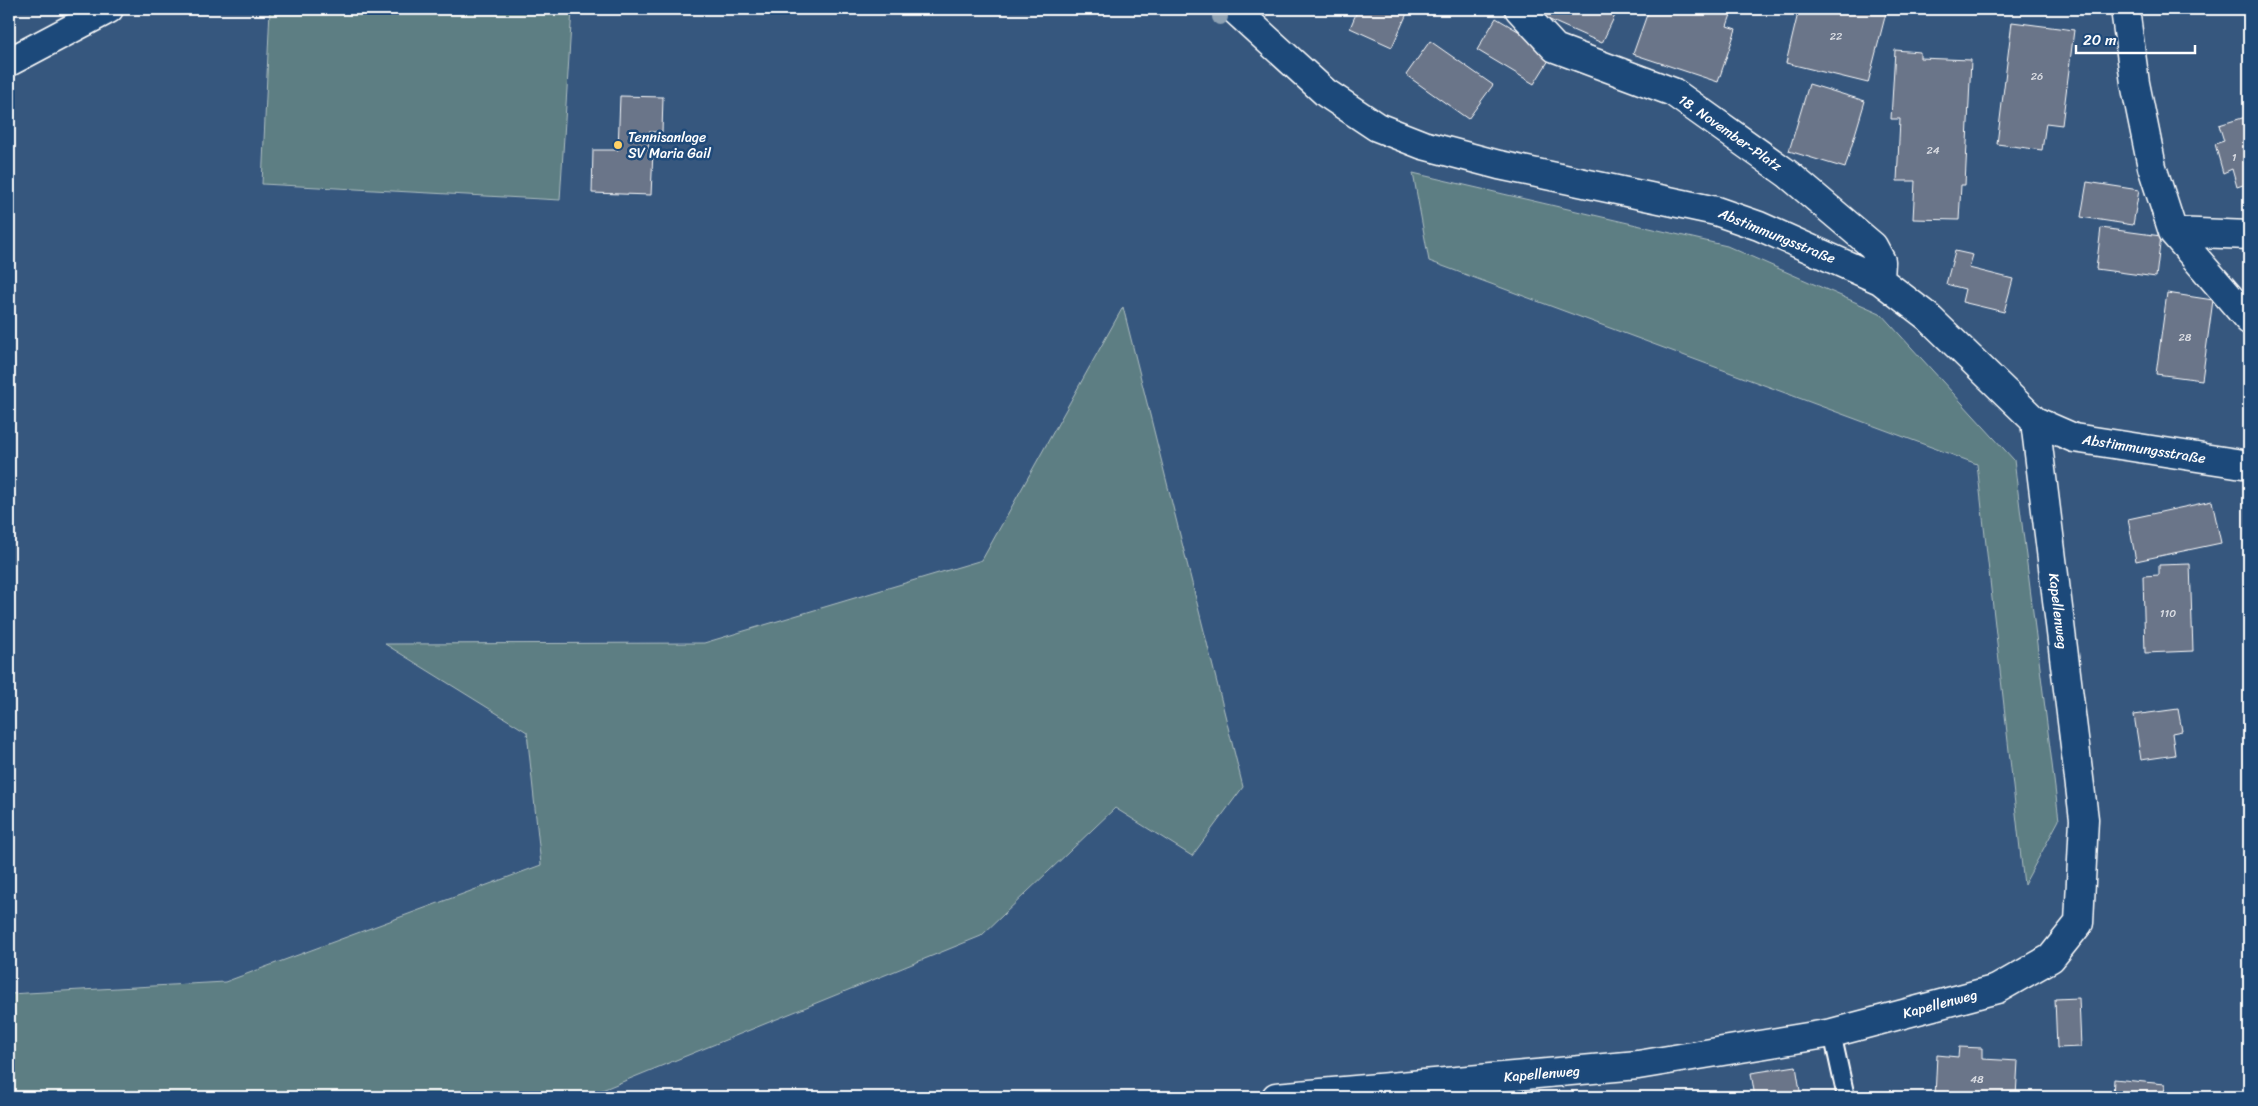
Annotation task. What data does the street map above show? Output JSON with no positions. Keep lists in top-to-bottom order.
{
  "streets": {
    "street": ["18. November-Platz", "Abstimmungsstraße", "Kapellenweg"]
  },
  "crossings": [
    ["18. November-Platz", "Abstimmungsstraße"],
    ["Abstimmungsstraße", "Kapellenweg"]
  ],
  "places": ["Tennisanlage SV Maria Gail"],
  "house_numbers": [
    "22",
    "26",
    "24",
    "1",
    "28",
    "110",
    "48"
  ],
  "scale_bar": "20 m"
}
